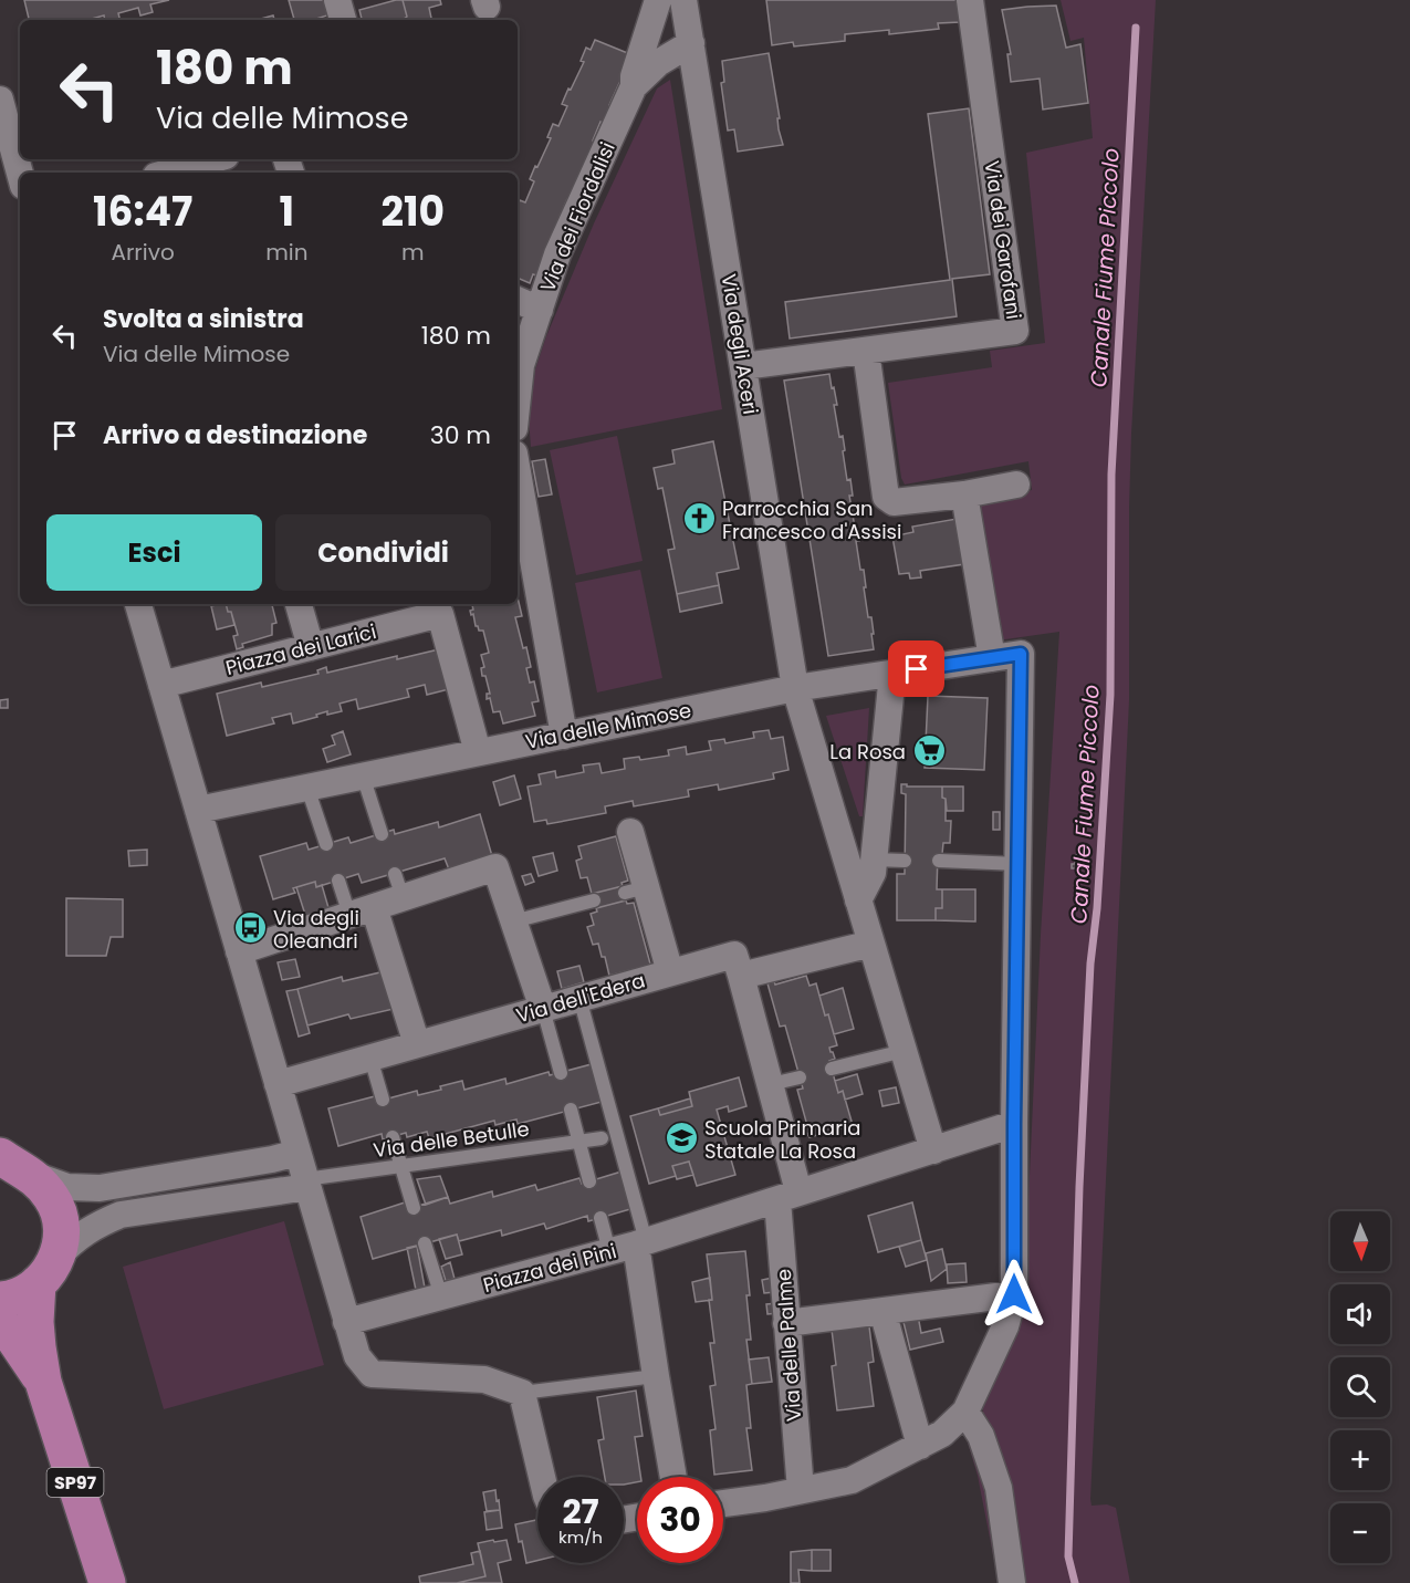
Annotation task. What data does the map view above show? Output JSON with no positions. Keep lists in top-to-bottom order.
{
  "streets": {
    "main road": ["SP97"],
    "street": [
      "Via dei Fiordalisi",
      "Via dei Garofani",
      "Via degli Aceri",
      "Piazza dei Larici",
      "Via delle Mimose",
      "Via dell'Edera",
      "Piazza dei Pini",
      "Via delle Palme"
    ],
    "lane": ["Via delle Betulle"]
  },
  "crossings": [
    ["Via dei Fiordalisi", "Via degli Aceri"],
    ["Via degli Aceri", "Via delle Mimose"],
    ["Piazza dei Larici", "Via delle Mimose"],
    ["Via dell'Edera", "Via delle Palme"]
  ],
  "water": ["Canale Fiume Piccolo"],
  "places": {
    "church": ["Parrocchia San Francesco d'Assisi"],
    "supermarket": ["La Rosa"],
    "bus stop": ["Via degli Oleandri"],
    "school or university": ["Scuola Primaria Statale La Rosa"]
  },
  "north": "bottom",
  "page": {
    "turn": ["180 m", "Via delle Mimose"],
    "eta": [
      "16:47",
      "Arrivo",
      "1",
      "min",
      "210",
      "m"
    ],
    "list": [
      {
        "name": "Svolta a sinistra",
        "note": "Via delle Mimose",
        "value": "180 m"
      },
      {
        "name": "Arrivo a destinazione",
        "value": "30 m"
      }
    ],
    "buttons": ["Esci", "Condividi"],
    "map_buttons": ["+", "−"],
    "speed": "27 km/h",
    "limit": "30"
  }
}
